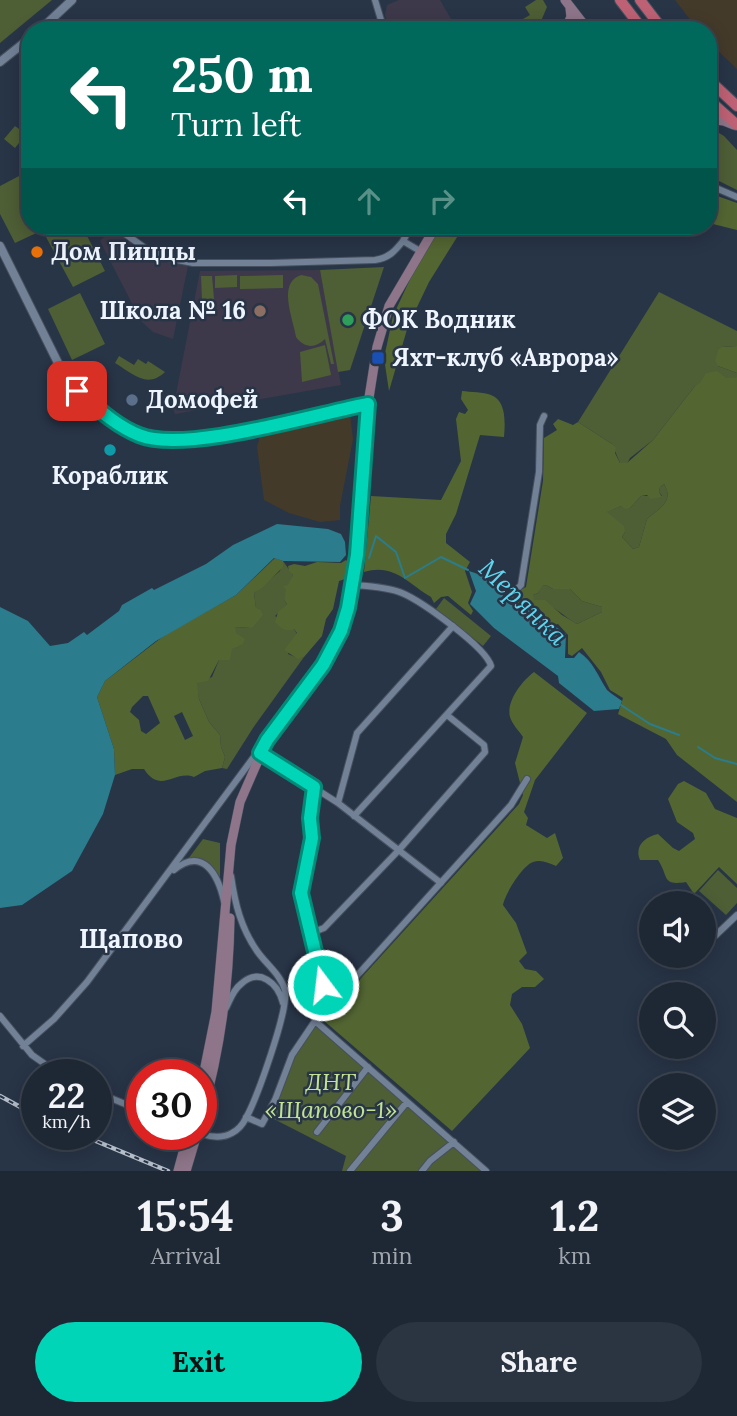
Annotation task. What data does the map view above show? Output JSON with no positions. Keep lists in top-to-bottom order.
{
  "districts": ["Щапово"],
  "water": ["Мерянка"],
  "parks": ["ДНТ «Щапово-1»"],
  "places": {
    "other": [
      "Дом Пиццы",
      "Школа № 16",
      "ФОК Водник",
      "Домофей",
      "Кораблик"
    ],
    "transit": ["Яхт-клуб «Аврора»"]
  },
  "page": {
    "turn": ["250 m", "Turn left"],
    "speed": "22 km/h",
    "limit": "30",
    "eta": [
      "15:54",
      "Arrival",
      "3",
      "min",
      "1.2",
      "km"
    ],
    "buttons": ["Exit", "Share"]
  }
}
